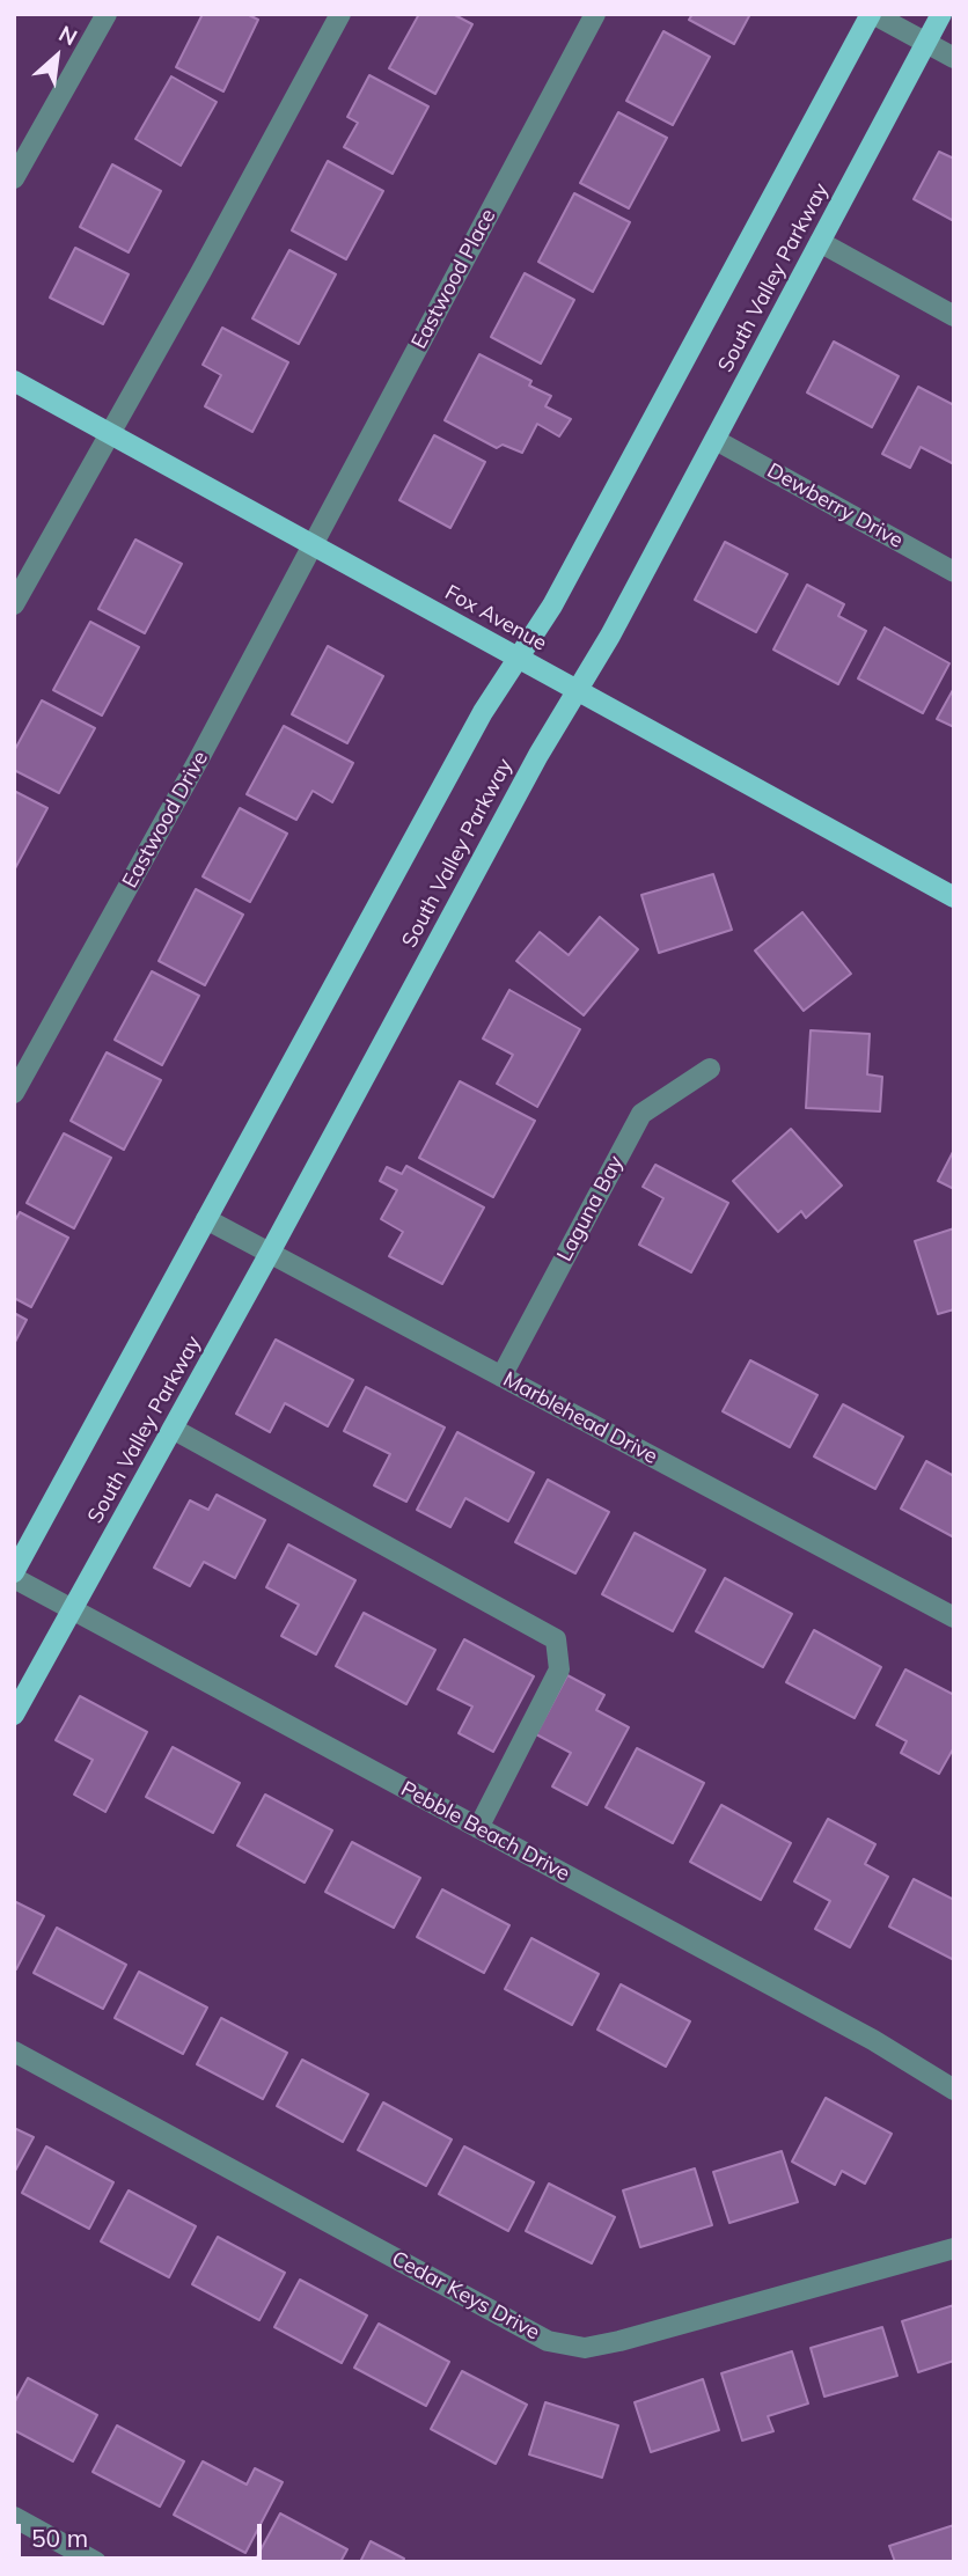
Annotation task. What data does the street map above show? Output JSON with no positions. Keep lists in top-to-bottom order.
{
  "streets": {
    "main road": ["South Valley Parkway", "Fox Avenue"],
    "street": [
      "Eastwood Place",
      "Dewberry Drive",
      "Eastwood Drive",
      "Laguna Bay",
      "Marblehead Drive",
      "Pebble Beach Drive",
      "Cedar Keys Drive"
    ]
  },
  "crossings": [
    ["South Valley Parkway", "Dewberry Drive"],
    ["South Valley Parkway", "Fox Avenue"],
    ["South Valley Parkway", "Marblehead Drive"],
    ["South Valley Parkway", "Pebble Beach Drive"],
    ["Eastwood Place", "Fox Avenue"],
    ["Eastwood Place", "Eastwood Drive"],
    ["Fox Avenue", "Eastwood Drive"],
    ["Laguna Bay", "Marblehead Drive"]
  ],
  "scale_bar": "50 m",
  "north": "top right"
}
